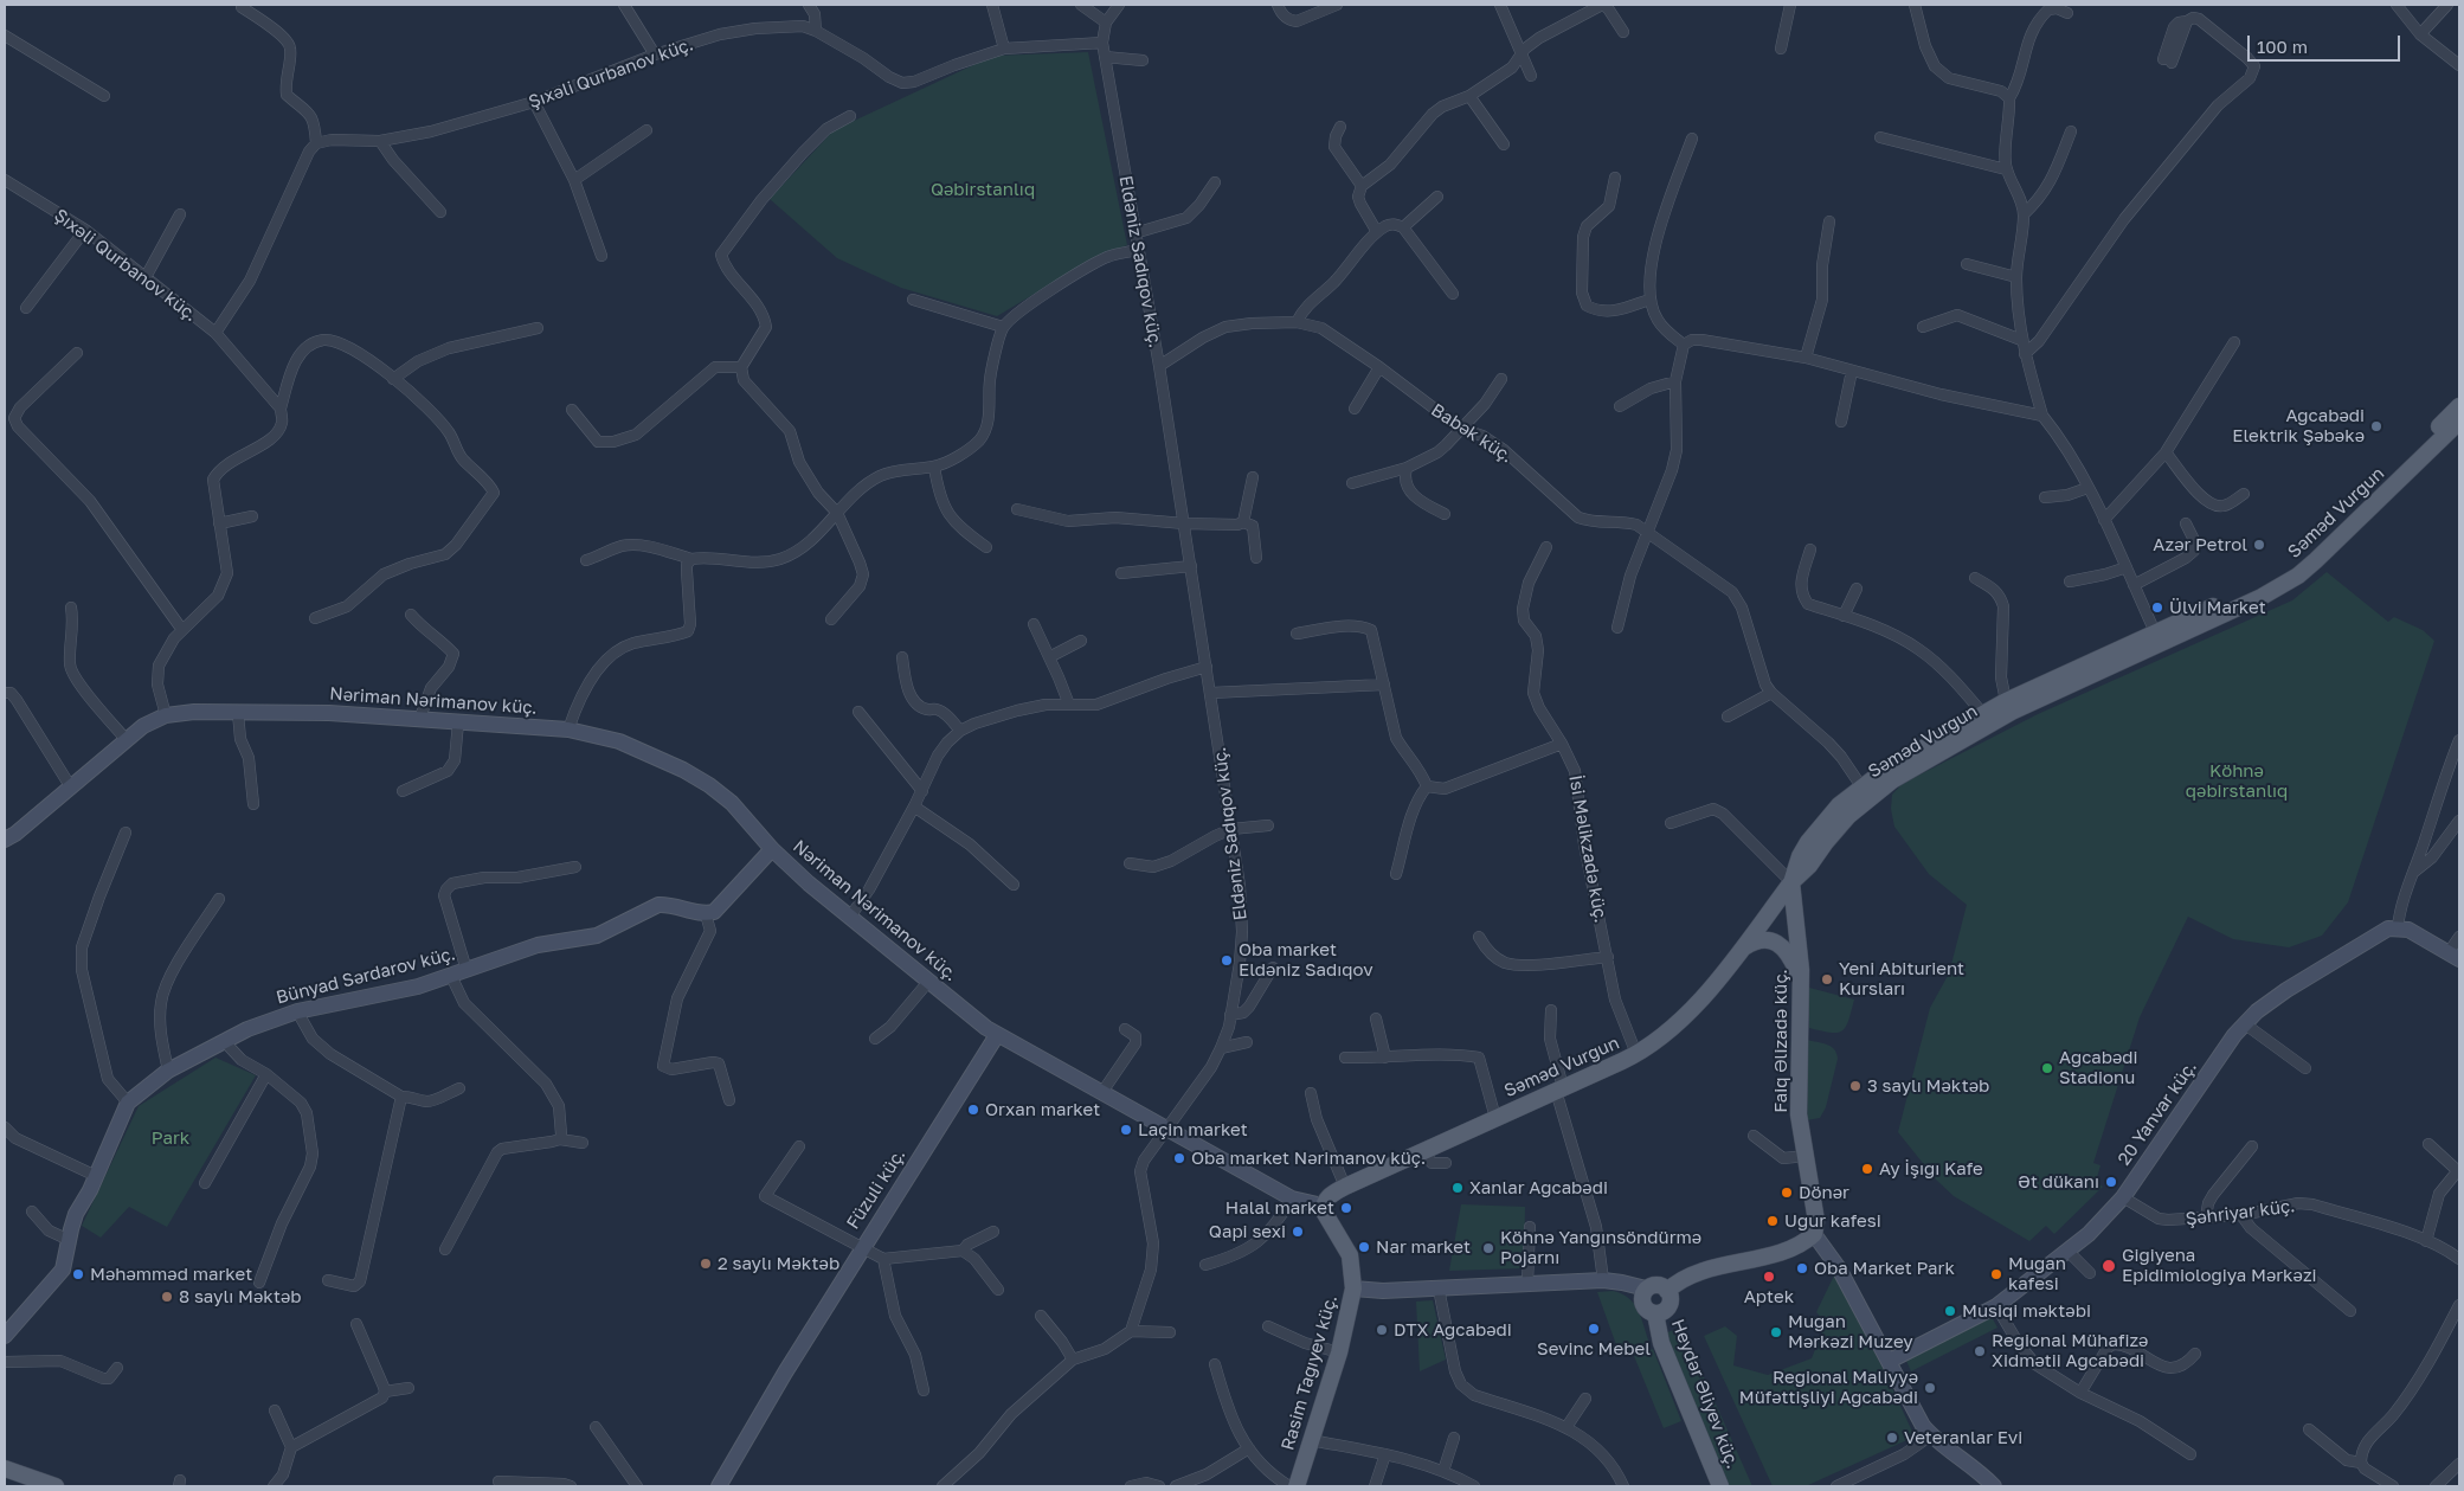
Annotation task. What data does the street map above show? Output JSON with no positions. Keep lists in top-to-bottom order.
{
  "streets": {
    "main road": [
      "Səməd Vurğun",
      "Faiq Əlizadə küç.",
      "Rasim Tağıyev küç.",
      "Heydər Əliyev küç."
    ],
    "street": [
      "Şıxəli Qurbanov küç.",
      "Eldəniz Sadıqov küç.",
      "Babək küç.",
      "Nəriman Nərimanov küç.",
      "İsi Məlikzadə küç.",
      "Bünyad Sərdarov küç.",
      "20 Yanvar küç.",
      "Füzuli küç.",
      "Şəhriyar küç."
    ]
  },
  "crossings": [
    ["Şıxəli Qurbanov küç.", "Eldəniz Sadıqov küç."],
    ["Eldəniz Sadıqov küç.", "Babək küç."],
    ["Eldəniz Sadıqov küç.", "Nəriman Nərimanov küç."],
    ["Səməd Vurğun", "Nəriman Nərimanov küç."],
    ["Səməd Vurğun", "İsi Məlikzadə küç."],
    ["Səməd Vurğun", "Faiq Əlizadə küç."],
    ["Səməd Vurğun", "Rasim Tağıyev küç."],
    ["Nəriman Nərimanov küç.", "Füzuli küç."],
    ["Nəriman Nərimanov küç.", "Rasim Tağıyev küç."],
    ["20 Yanvar küç.", "Şəhriyar küç."]
  ],
  "parks": ["Qəbirstanlıq", "Köhnə qəbirstanlıq", "Park"],
  "places": [
    "Ağcabədi Elektrik Şəbəkə",
    "Azər Petrol",
    "Ülvi Market",
    "Oba market Eldəniz Sadıqov",
    "Yeni Abiturient Kursları",
    "Ağcabədi Stadionu",
    "3 saylı Məktəb",
    "Orxan market",
    "Laçin market",
    "Oba market Nərimanov küç.",
    "Ay İşığı Kafe",
    "Әt dükanı",
    "Xanlar Ağcabədi",
    "Dönər",
    "Halal market",
    "Uğur kafesi",
    "Qapi sexi",
    "Nar market",
    "Köhnə Yanğınsöndürmə Pojarnı",
    "2 saylı Məktəb",
    "Gigiyena Epidimiologiya Mərkəzi",
    "Oba Market Park",
    "Məhəmməd market",
    "Muğan kafesi",
    "Aptek",
    "8 saylı Məktəb",
    "Musiqi məktəbi",
    "Sevinc Mebel",
    "DTX Ağcabədi",
    "Muğan Mərkəzi Muzey",
    "Regional Mühafizə Xidmətii Ağcabədi",
    "Regional Maliyyə Müfəttişliyi Ağcabədi",
    "Veteranlar Evi"
  ],
  "scale_bar": "100 m"
}
